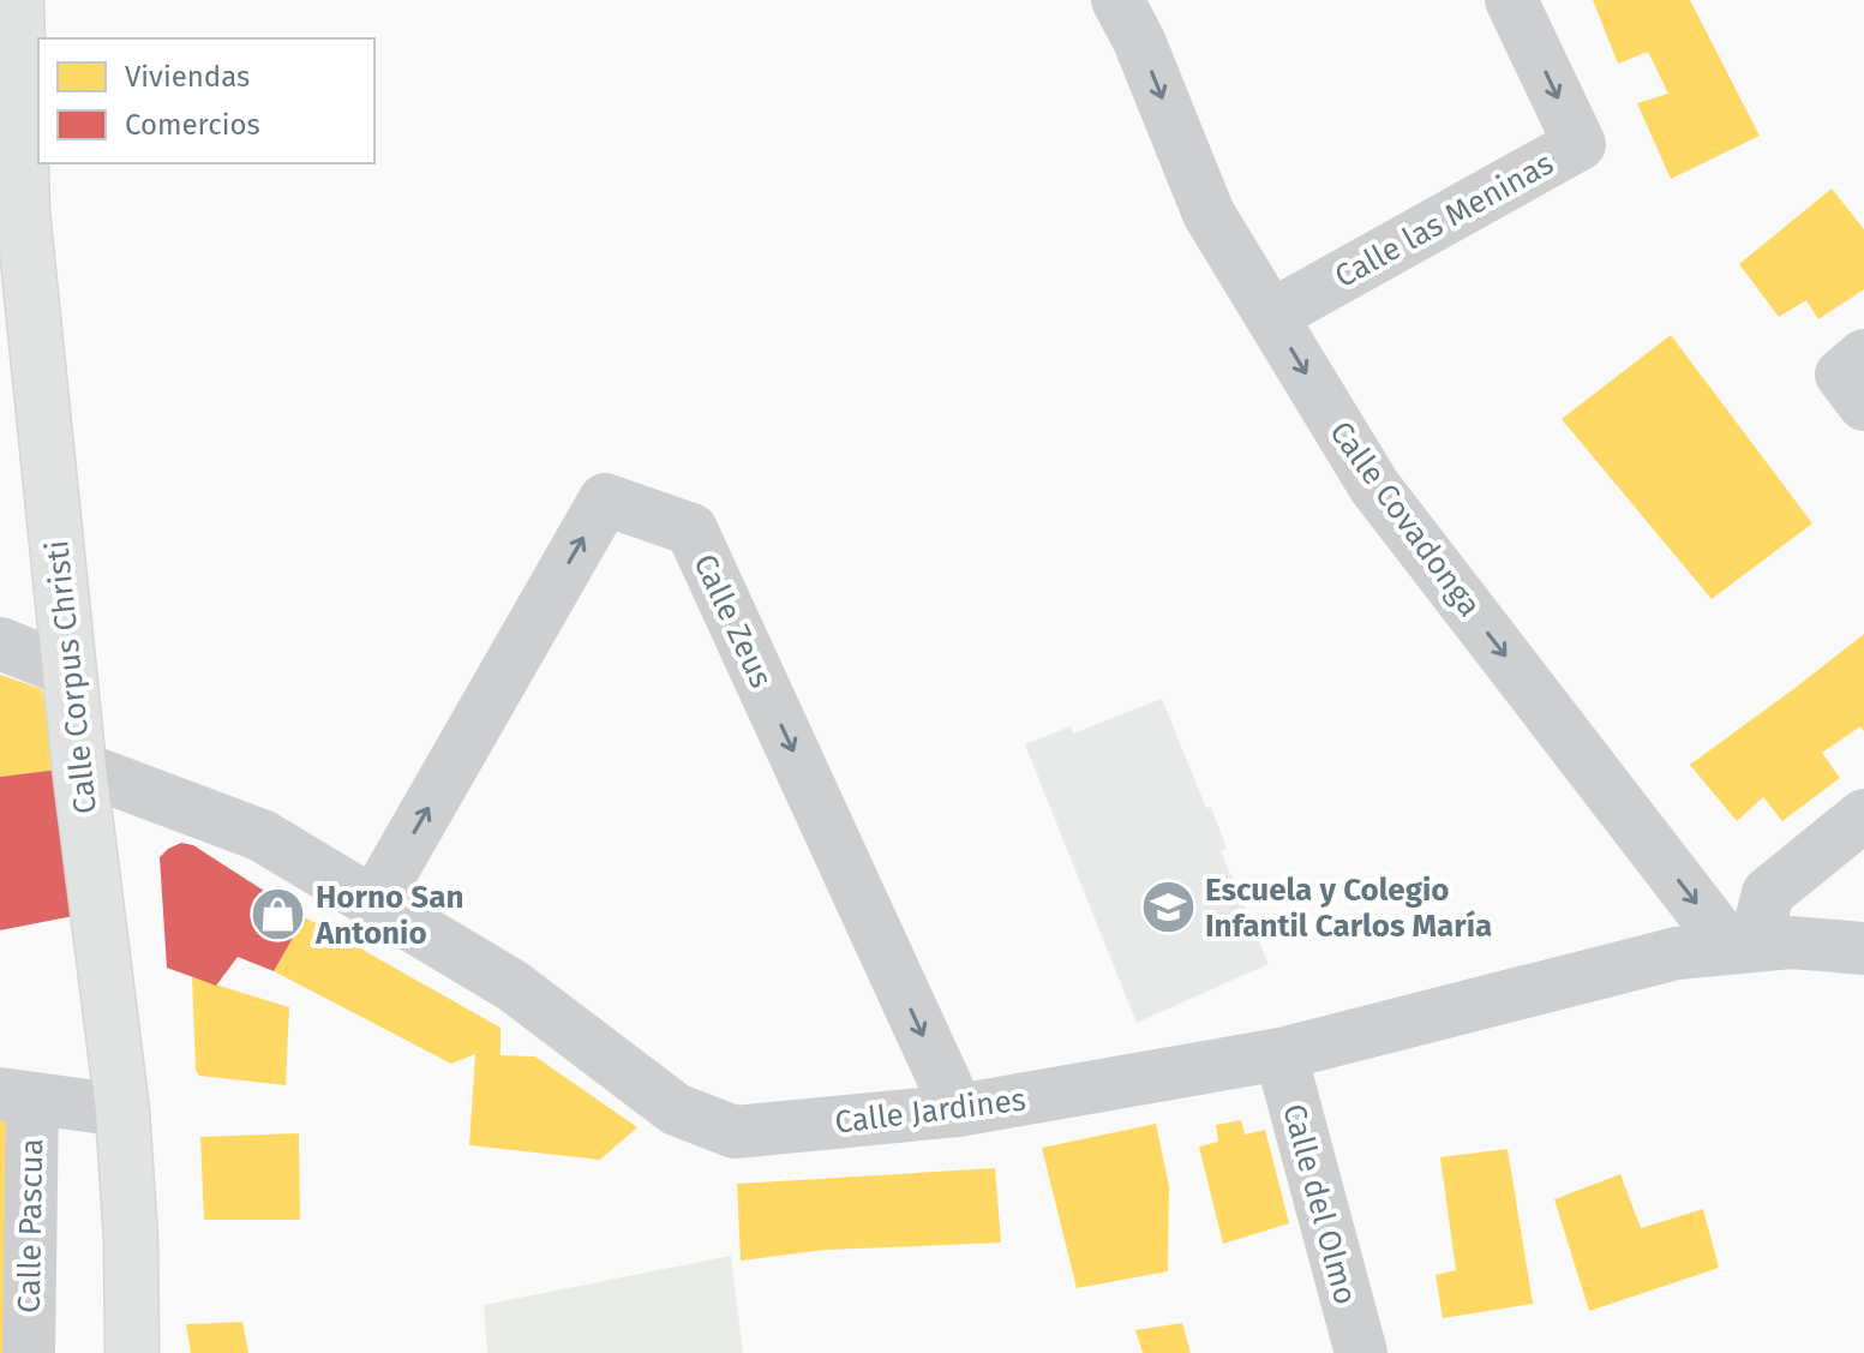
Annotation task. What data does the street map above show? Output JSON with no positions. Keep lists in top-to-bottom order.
{
  "streets": {
    "main road": ["Calle Corpus Christi"],
    "street": [
      "Calle las Meninas",
      "Calle Covadonga",
      "Calle Zeus",
      "Calle Jardines",
      "Calle del Olmo",
      "Calle Pascua"
    ]
  },
  "crossings": [
    ["Calle las Meninas", "Calle Covadonga"],
    ["Calle Covadonga", "Calle Jardines"],
    ["Calle Zeus", "Calle Jardines"],
    ["Calle Corpus Christi", "Calle Jardines"],
    ["Calle Jardines", "Calle del Olmo"]
  ],
  "one_way": ["Calle Covadonga"],
  "places": {
    "school or university": ["Escuela y Colegio Infantil Carlos María"],
    "shop": ["Horno San Antonio"]
  },
  "legend": ["Viviendas", "Comercios"]
}
